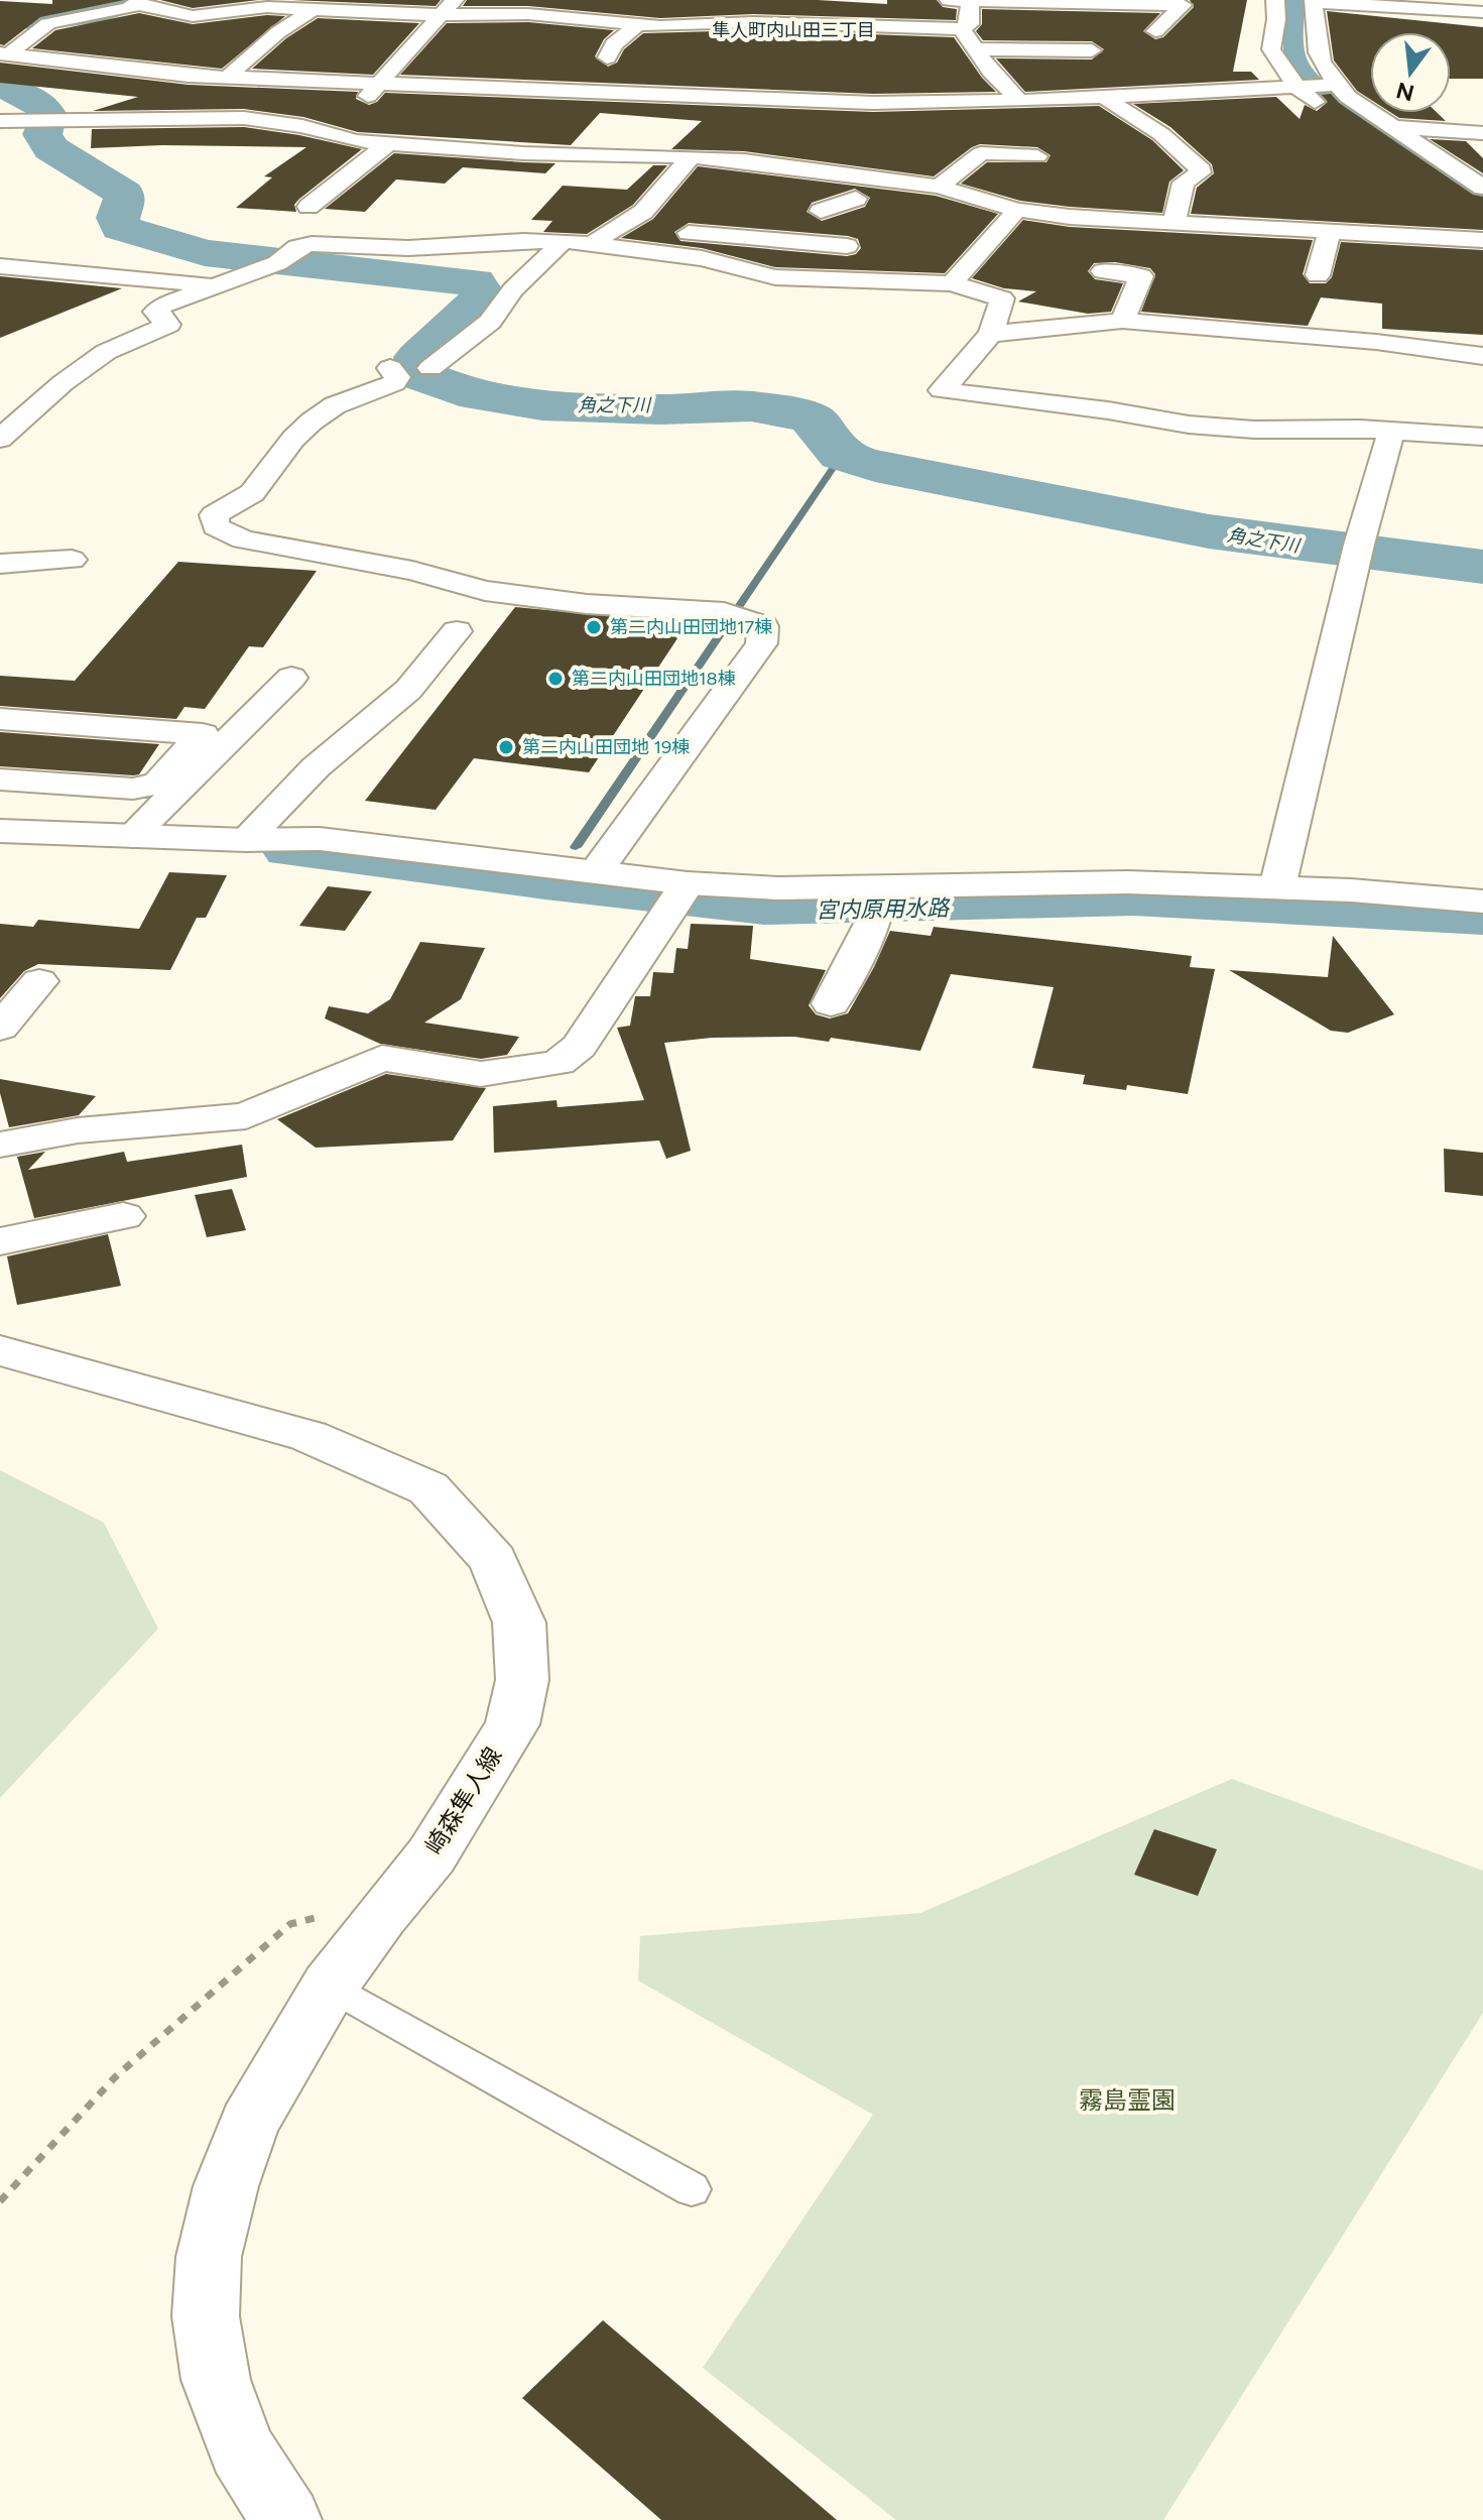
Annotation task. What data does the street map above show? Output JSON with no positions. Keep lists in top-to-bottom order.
{
  "streets": {
    "street": ["崎森隼人線"]
  },
  "districts": ["隼人町内山田三丁目"],
  "water": ["角之下川", "宮内原用水路"],
  "parks": ["霧島霊園"],
  "places": ["第二内山田団地17棟", "第二内山田団地18棟", "第二内山田団地 19棟"],
  "north": "bottom"
}
